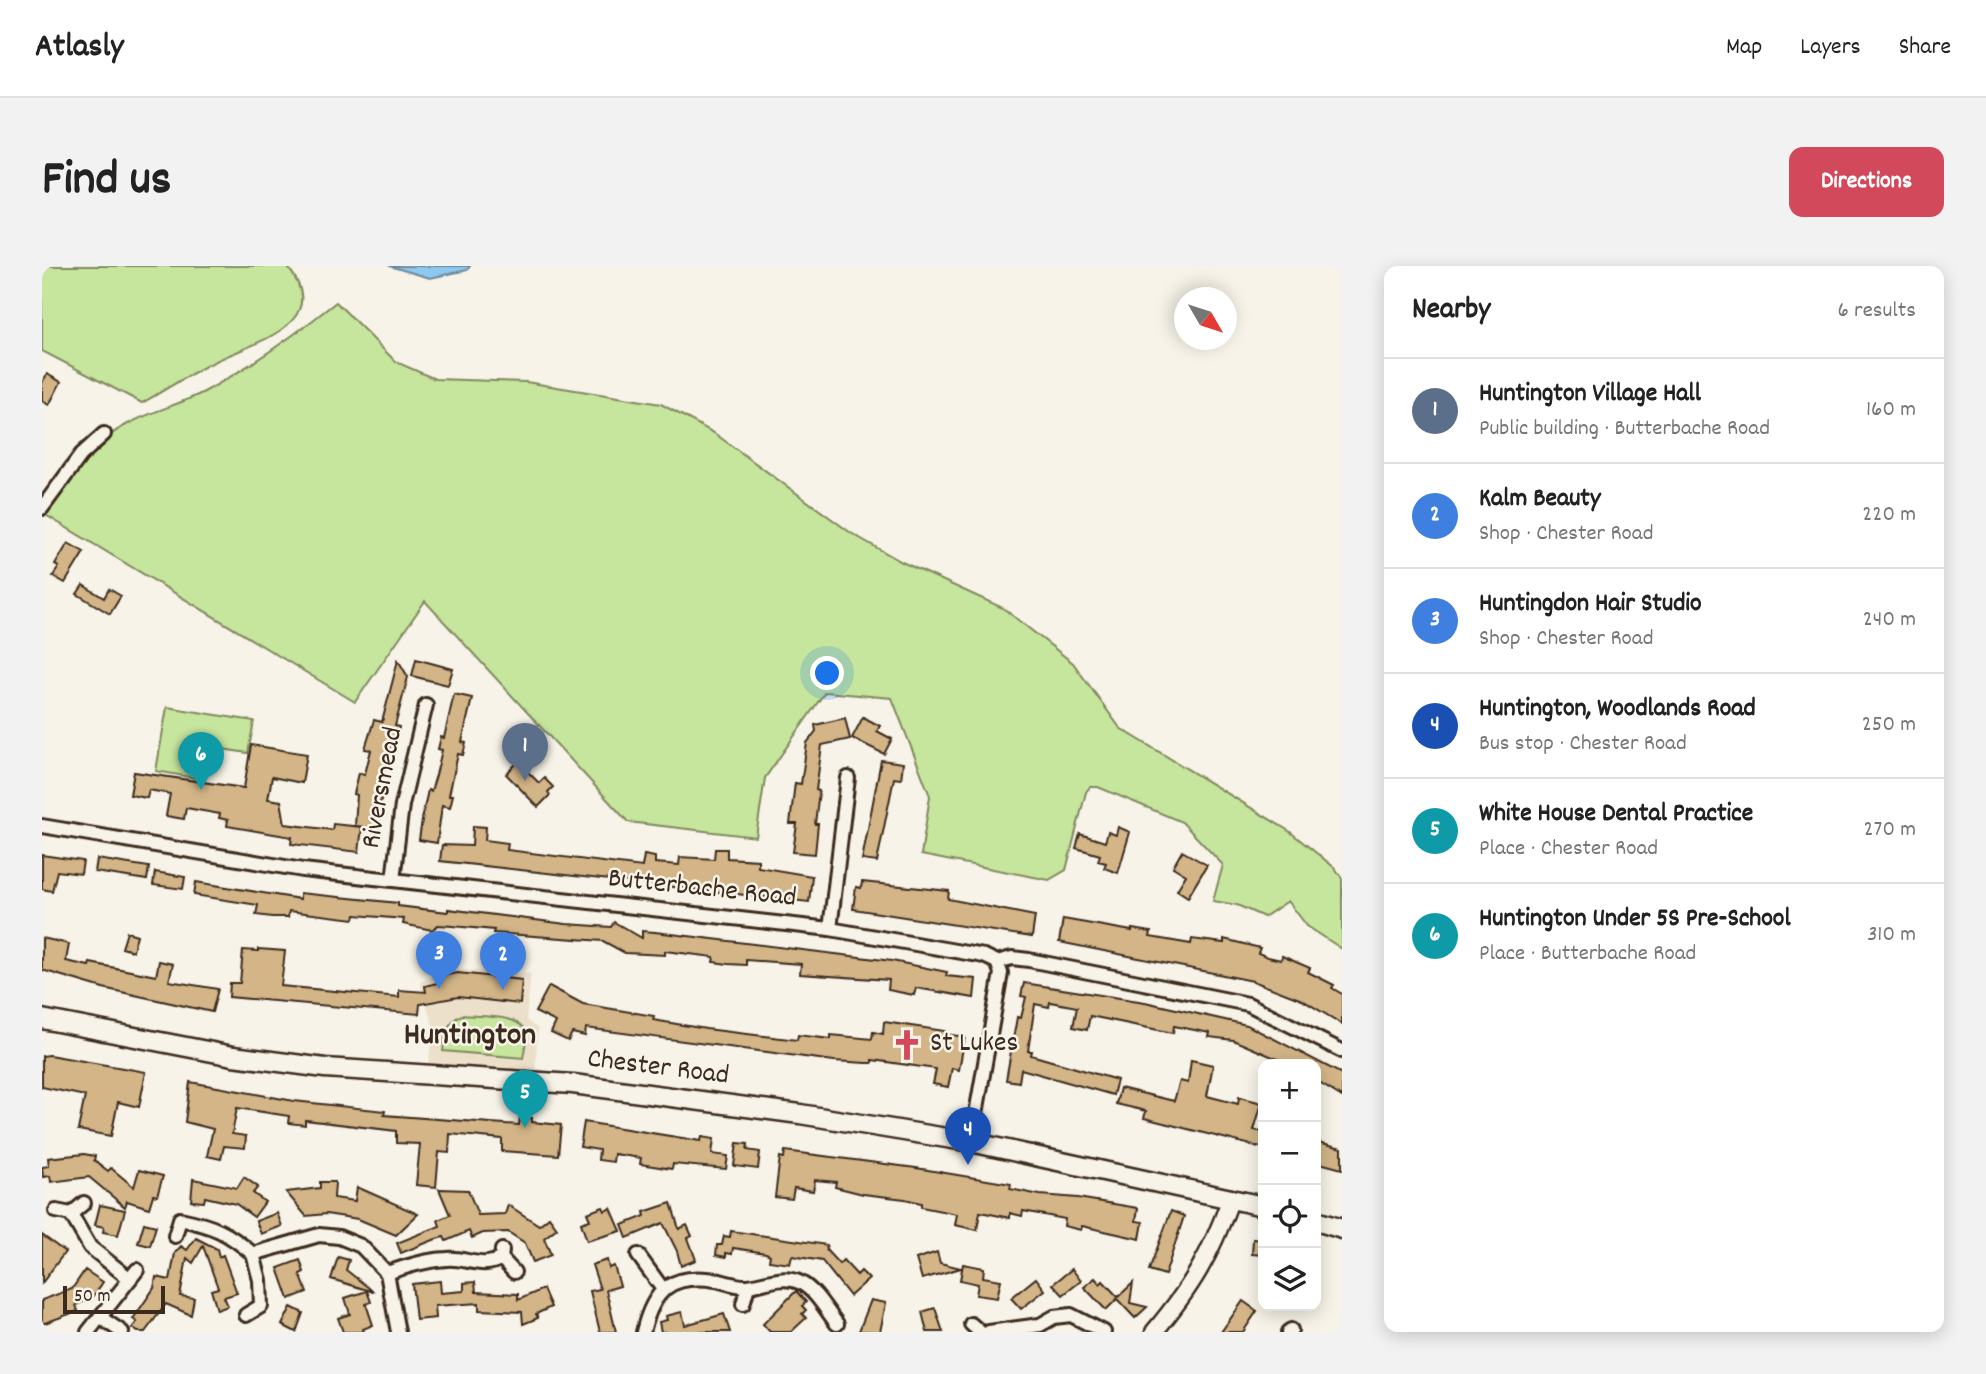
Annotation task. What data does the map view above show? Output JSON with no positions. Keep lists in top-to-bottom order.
{
  "streets": {
    "main road": ["Chester Road"],
    "street": ["Riversmead", "Butterbache Road"]
  },
  "crossings": [
    ["Riversmead", "Butterbache Road"]
  ],
  "districts": ["Huntington"],
  "places": {
    "church": ["St Lukes"]
  },
  "scale_bar": "50 m",
  "north": "bottom right",
  "page": {
    "header": "Atlasly",
    "nav": ["Map", "Layers", "Share"],
    "title": "Find us",
    "buttons": "Directions",
    "heading": ["Nearby", "6 results"],
    "list": [
      {
        "mark": "1",
        "name": "Huntington Village Hall",
        "note": "Public building · Butterbache Road",
        "value": "160 m"
      },
      {
        "mark": "2",
        "name": "Kalm Beauty",
        "note": "Shop · Chester Road",
        "value": "220 m"
      },
      {
        "mark": "3",
        "name": "Huntingdon Hair Studio",
        "note": "Shop · Chester Road",
        "value": "240 m"
      },
      {
        "mark": "4",
        "name": "Huntington, Woodlands Road",
        "note": "Bus stop · Chester Road",
        "value": "250 m"
      },
      {
        "mark": "5",
        "name": "White House Dental Practice",
        "note": "Place · Chester Road",
        "value": "270 m"
      },
      {
        "mark": "6",
        "name": "Huntington Under 5S Pre-School",
        "note": "Place · Butterbache Road",
        "value": "310 m"
      }
    ],
    "pins": [
      "1",
      "6",
      "3",
      "2",
      "5",
      "4"
    ],
    "map_buttons": ["+", "−"],
    "scale": "50 m"
  }
}
